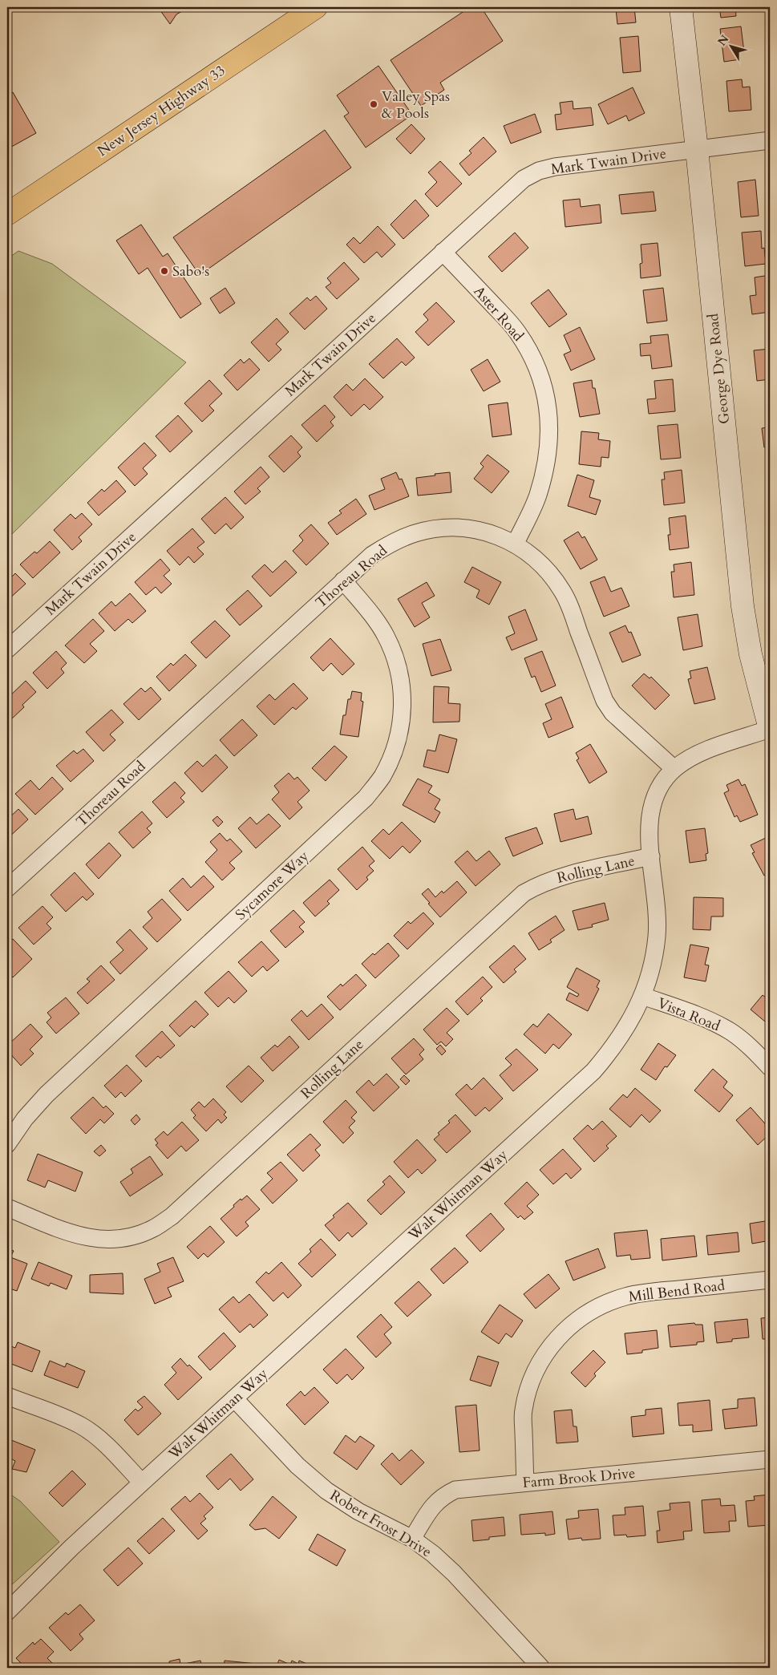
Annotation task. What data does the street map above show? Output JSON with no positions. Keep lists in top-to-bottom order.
{
  "streets": {
    "main road": ["New Jersey Highway 33"],
    "street": [
      "Mark Twain Drive",
      "Aster Road",
      "George Dye Road",
      "Thoreau Road",
      "Rolling Lane",
      "Sycamore Way",
      "Vista Road",
      "Walt Whitman Way",
      "Mill Bend Road",
      "Farm Brook Drive",
      "Robert Frost Drive"
    ]
  },
  "crossings": [
    ["Mark Twain Drive", "Aster Road"],
    ["Mark Twain Drive", "George Dye Road"],
    ["Aster Road", "Thoreau Road"],
    ["George Dye Road", "Walt Whitman Way"],
    ["Thoreau Road", "Sycamore Way"],
    ["Thoreau Road", "Walt Whitman Way"],
    ["Rolling Lane", "Walt Whitman Way"],
    ["Vista Road", "Walt Whitman Way"],
    ["Walt Whitman Way", "Robert Frost Drive"],
    ["Mill Bend Road", "Farm Brook Drive"],
    ["Farm Brook Drive", "Robert Frost Drive"]
  ],
  "places": ["Valley Spas & Pools", "Sabo's"],
  "north": "top left"
}
